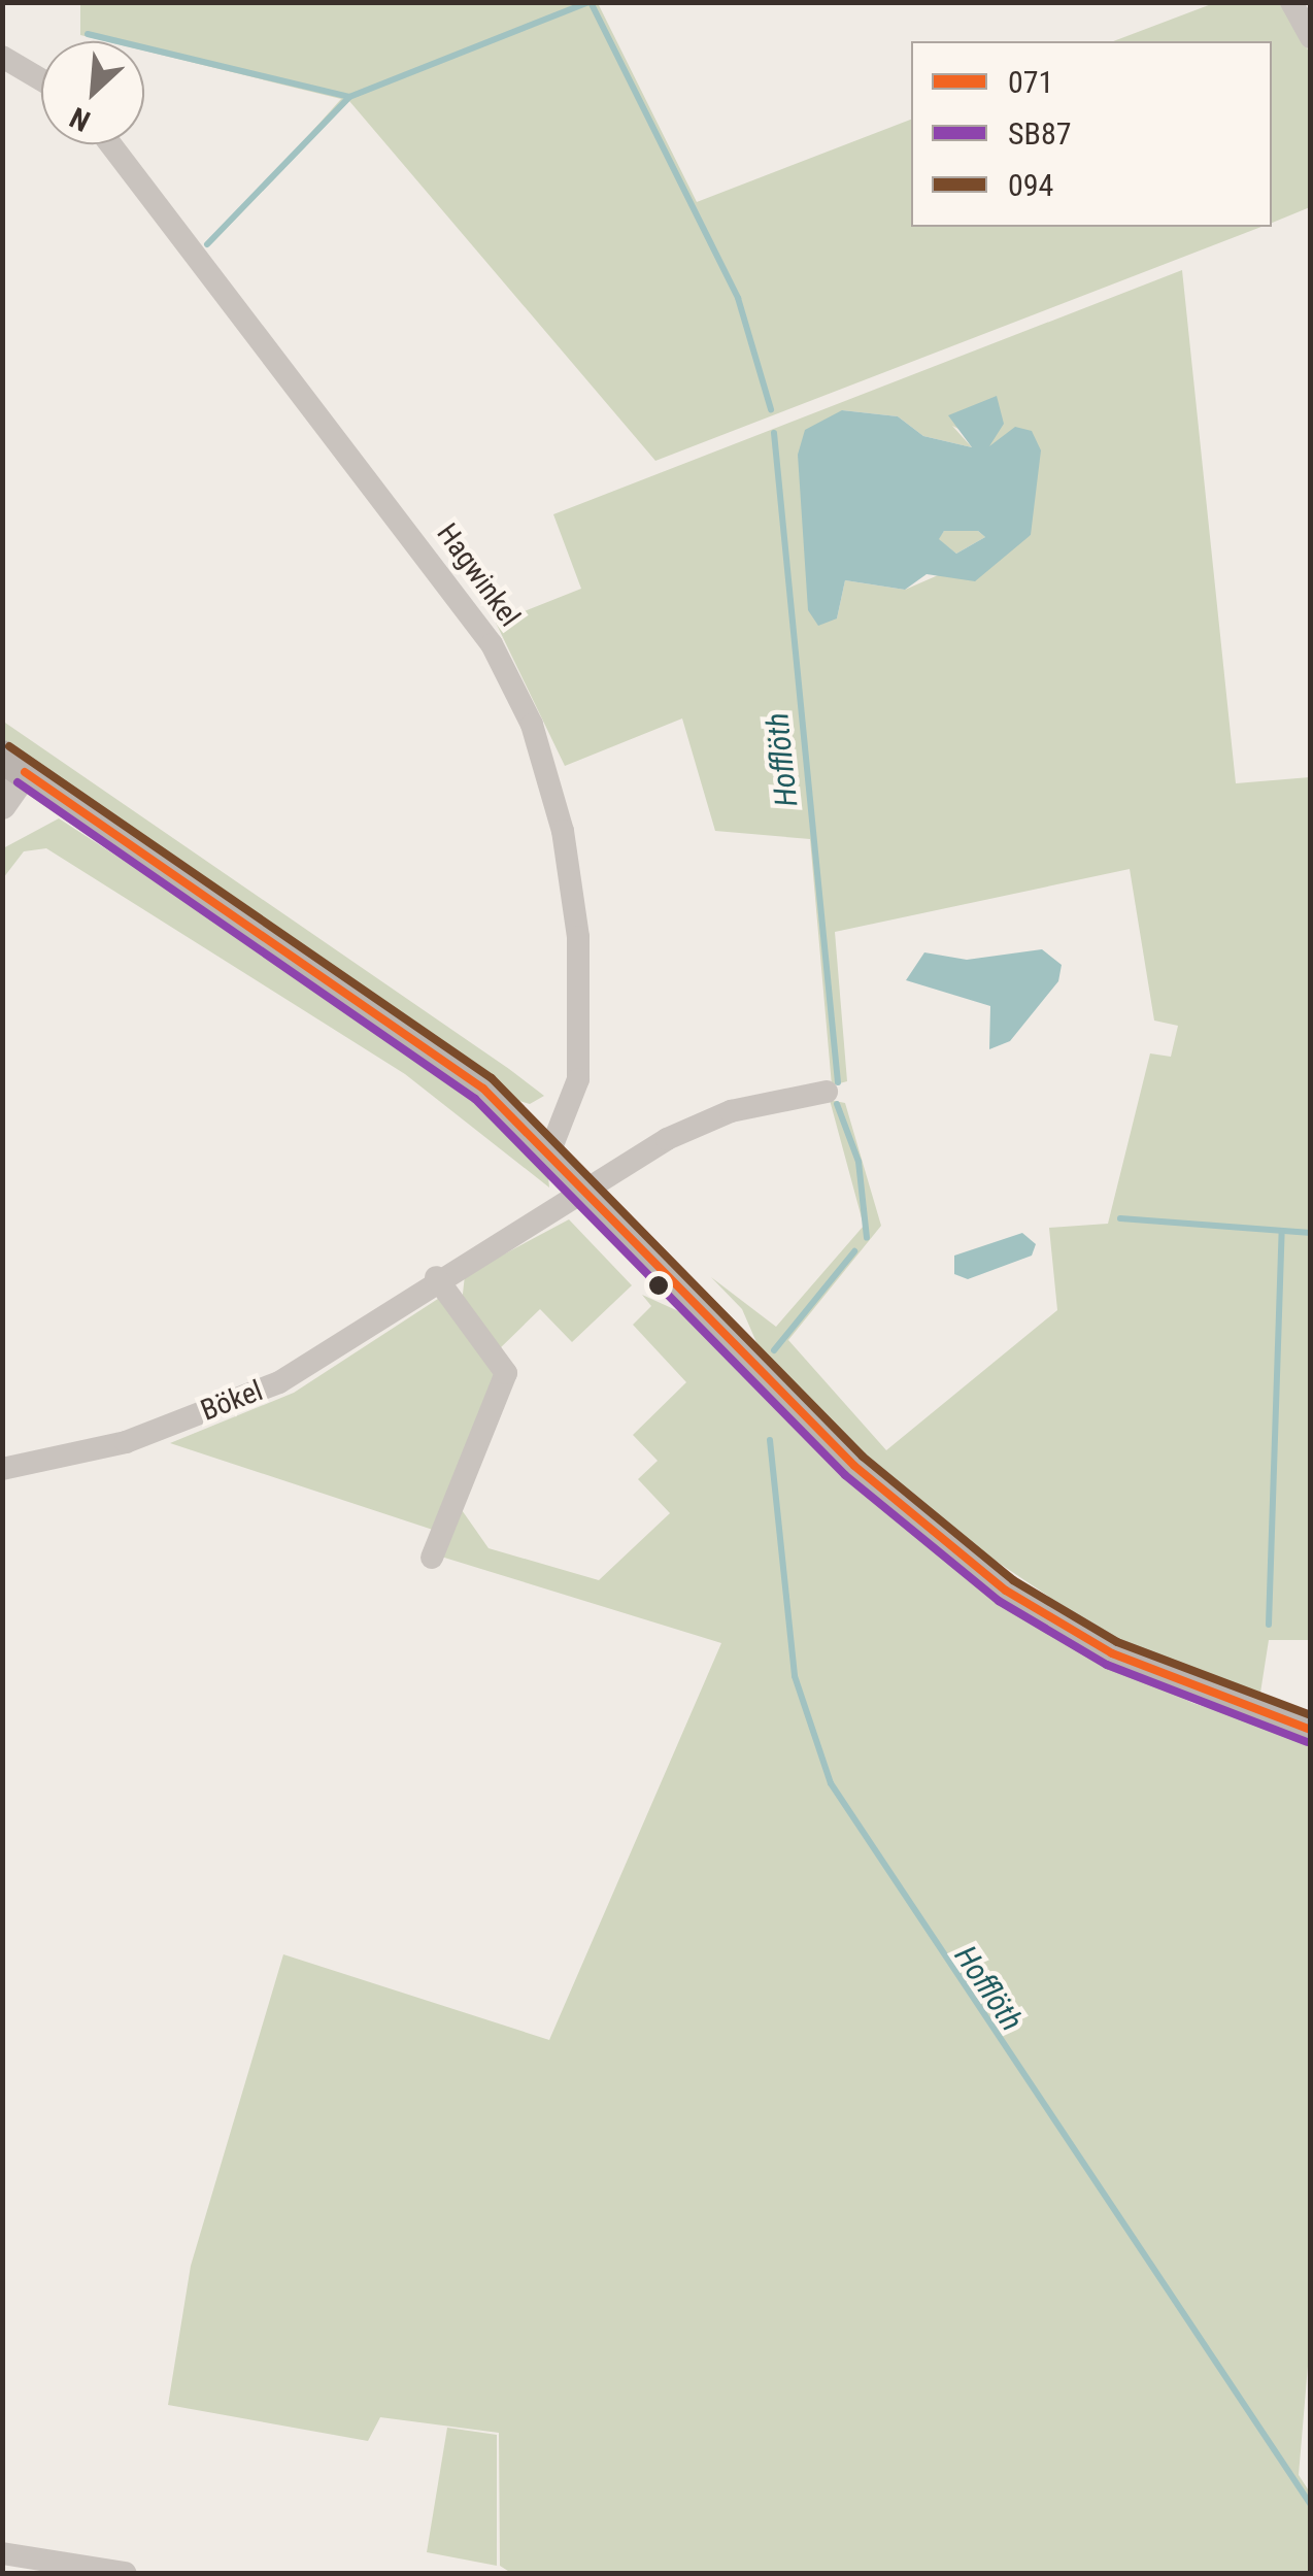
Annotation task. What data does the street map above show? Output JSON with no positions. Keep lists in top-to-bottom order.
{
  "streets": {
    "street": ["Hagwinkel", "Bökel"]
  },
  "water": ["Hofflöth"],
  "lines": ["transit line 094", "transit line 071", "transit line SB87"],
  "legend": ["071", "SB87", "094"],
  "north": "bottom left"
}
